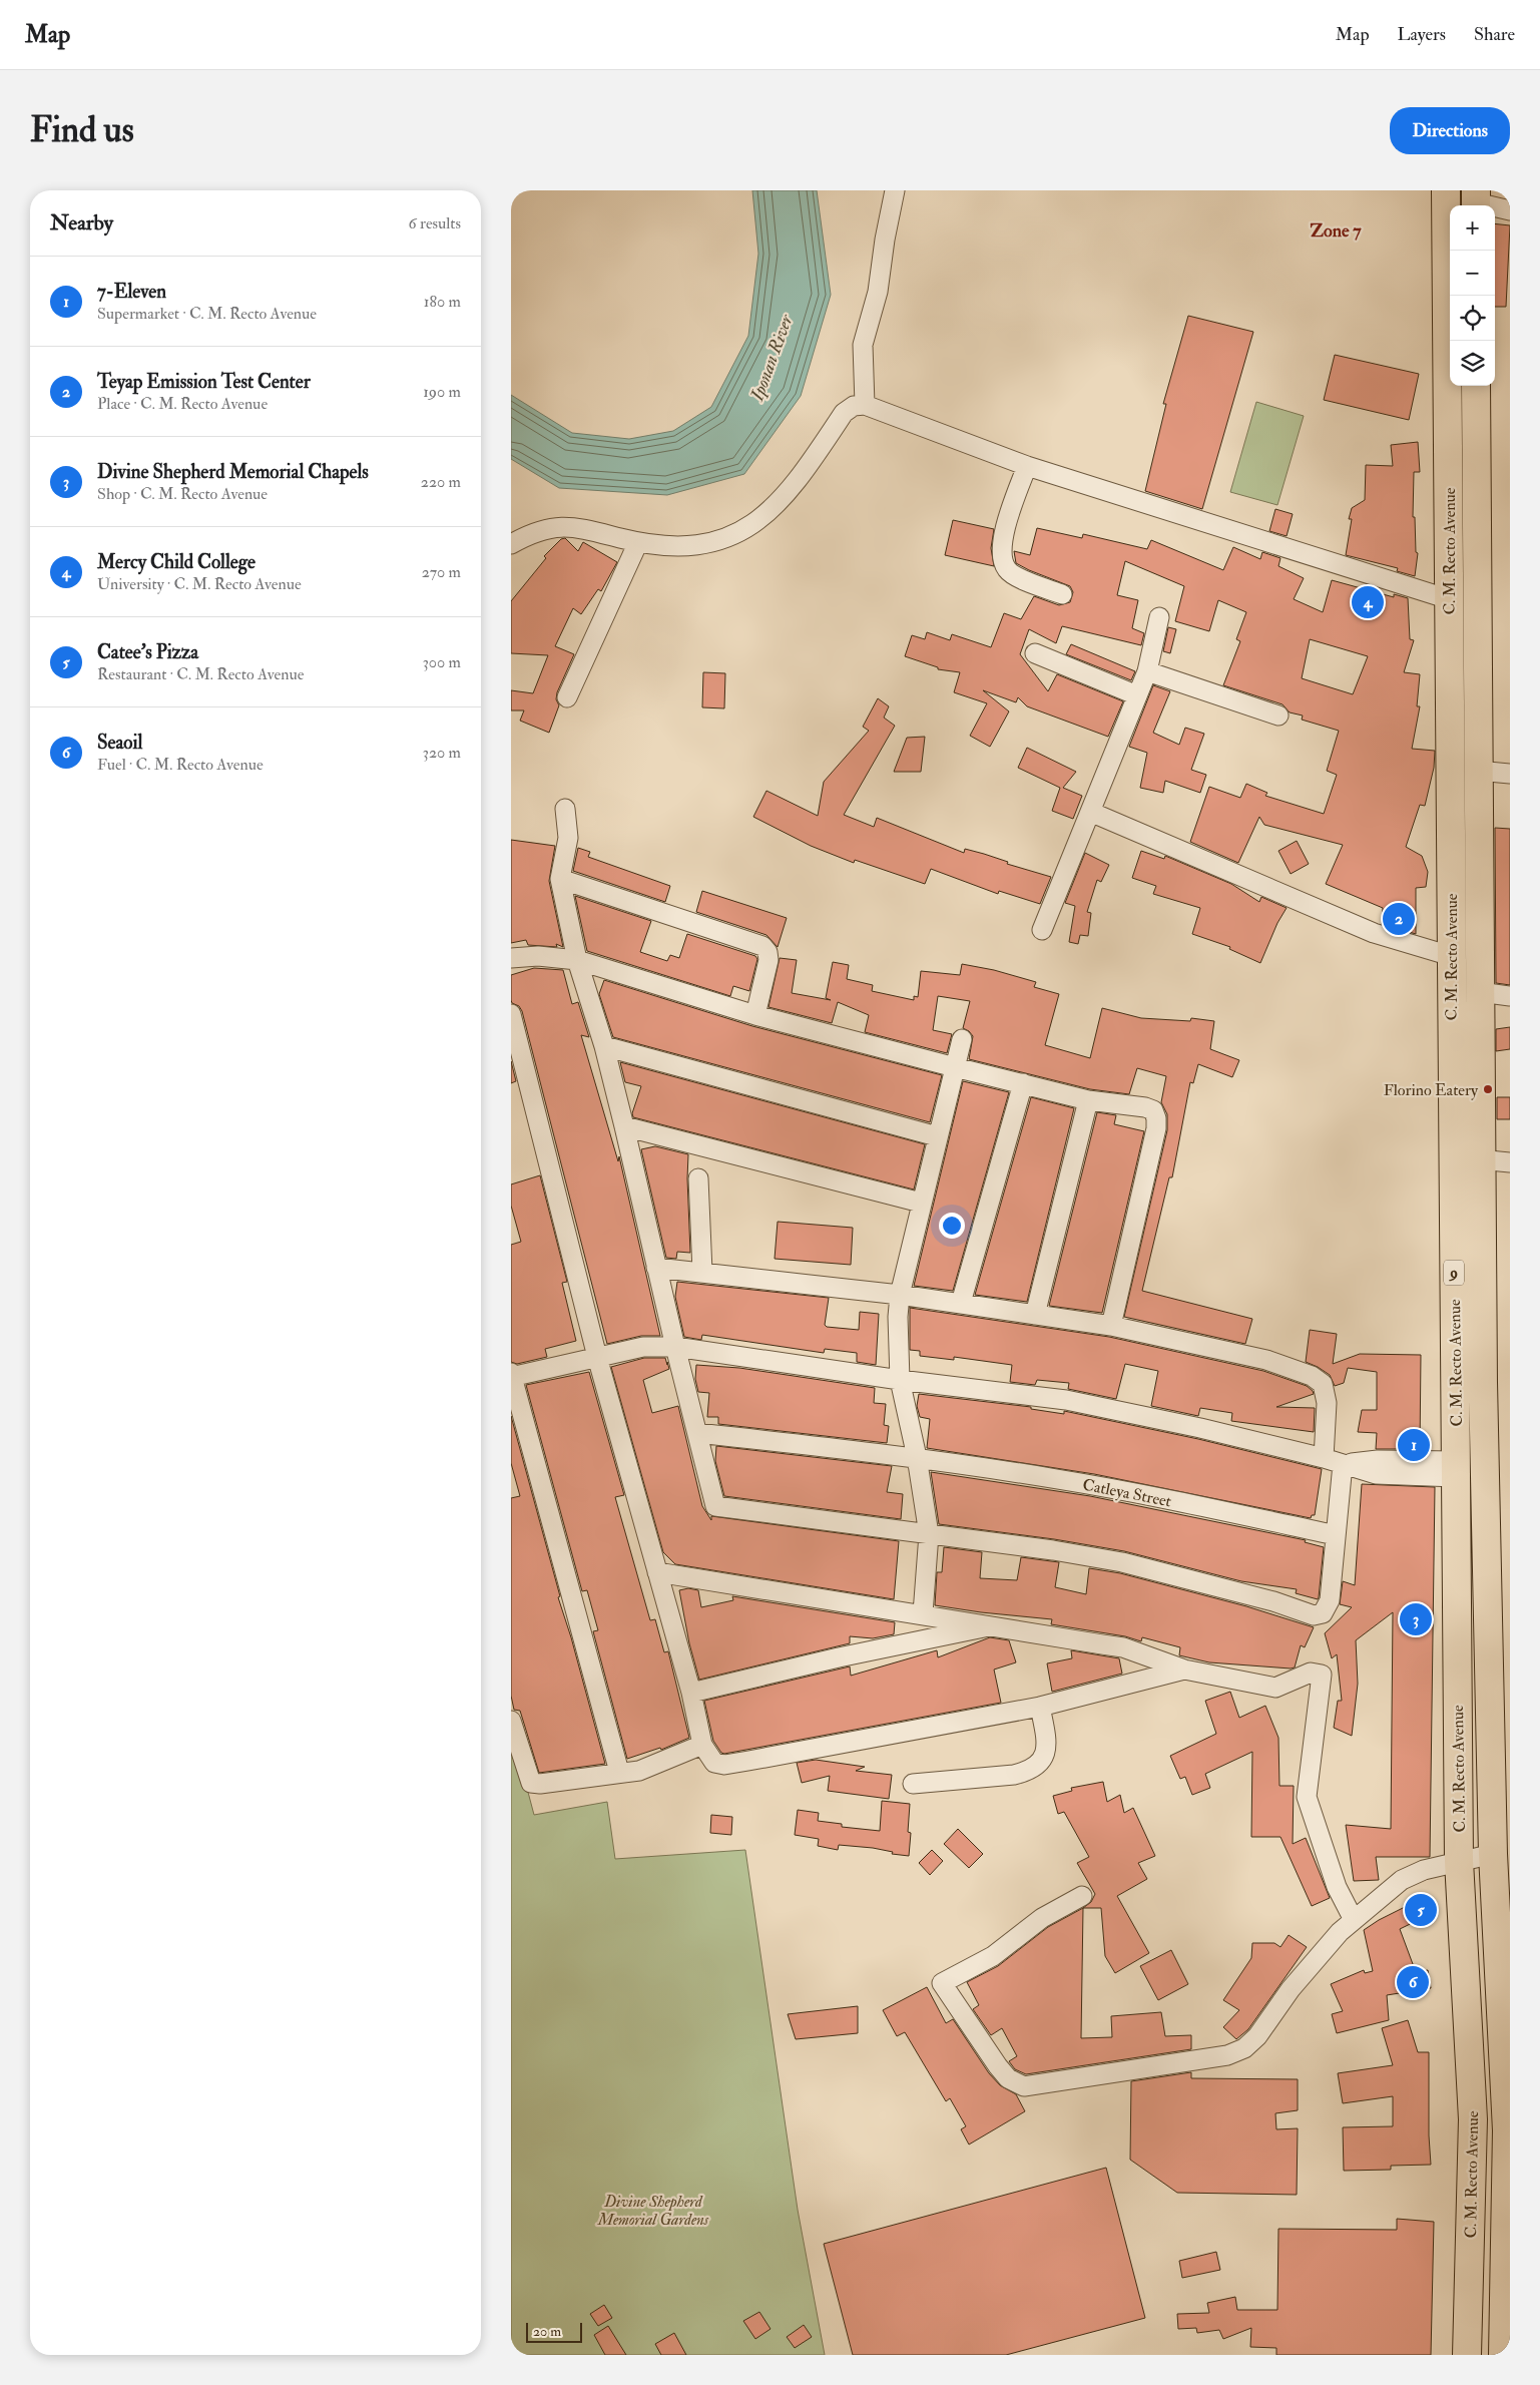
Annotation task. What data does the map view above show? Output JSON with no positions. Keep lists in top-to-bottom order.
{
  "streets": {
    "highway": ["C. M. Recto Avenue", "9"],
    "street": ["Catleya Street"]
  },
  "districts": ["Zone 7"],
  "water": ["Iponan River"],
  "parks": ["Divine Shepherd Memorial Gardens"],
  "places": ["Florino Eatery"],
  "scale_bar": "20 m",
  "page": {
    "header": "Map",
    "nav": ["Map", "Layers", "Share"],
    "buttons": "Directions",
    "title": "Find us",
    "heading": ["Nearby", "6 results"],
    "map_buttons": ["+", "−"],
    "list": [
      {
        "mark": "1",
        "name": "7-Eleven",
        "note": "Supermarket · C. M. Recto Avenue",
        "value": "180 m"
      },
      {
        "mark": "2",
        "name": "Teyap Emission Test Center",
        "note": "Place · C. M. Recto Avenue",
        "value": "190 m"
      },
      {
        "mark": "3",
        "name": "Divine Shepherd Memorial Chapels",
        "note": "Shop · C. M. Recto Avenue",
        "value": "220 m"
      },
      {
        "mark": "4",
        "name": "Mercy Child College",
        "note": "University · C. M. Recto Avenue",
        "value": "270 m"
      },
      {
        "mark": "5",
        "name": "Catee's Pizza",
        "note": "Restaurant · C. M. Recto Avenue",
        "value": "300 m"
      },
      {
        "mark": "6",
        "name": "Seaoil",
        "note": "Fuel · C. M. Recto Avenue",
        "value": "320 m"
      }
    ],
    "pins": [
      "4",
      "2",
      "1",
      "3",
      "5",
      "6"
    ],
    "scale": "20 m"
  }
}
